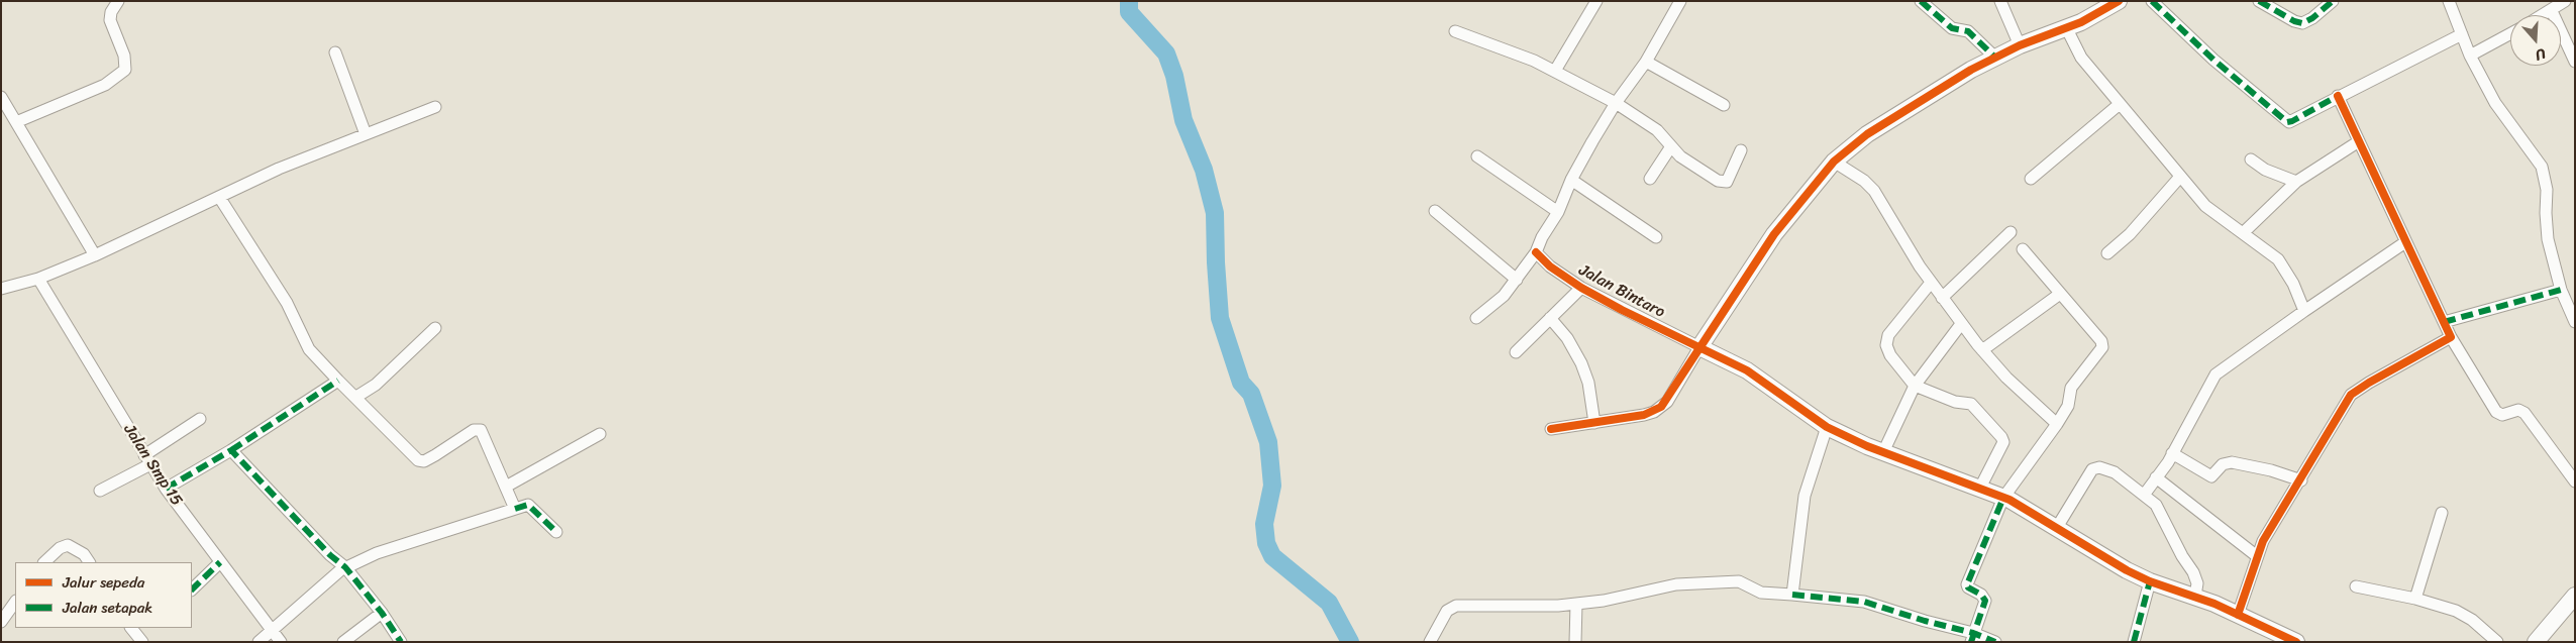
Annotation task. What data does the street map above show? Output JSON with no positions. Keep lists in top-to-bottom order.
{
  "streets": {
    "street": ["Jalan Bintaro", "Jalan Smp 15"]
  },
  "legend": ["Jalur sepeda", "Jalan setapak"],
  "north": "bottom"
}
